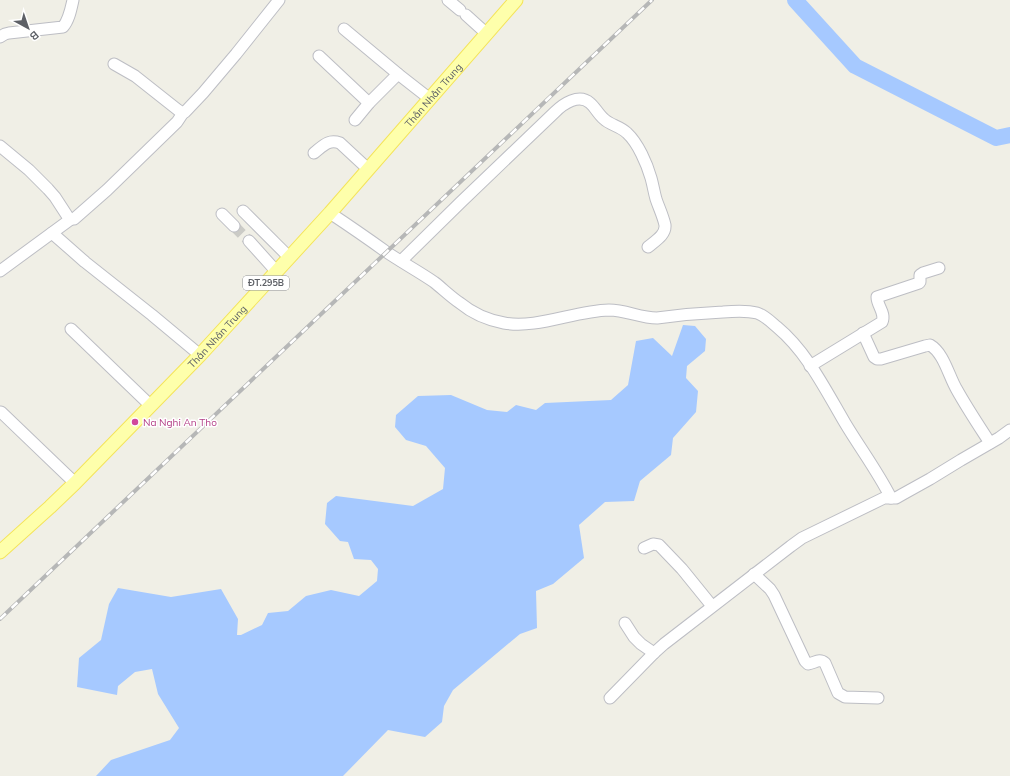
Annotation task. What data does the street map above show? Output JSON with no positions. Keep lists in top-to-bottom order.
{
  "streets": {
    "main road": ["Thân Nhân Trung", "ĐT.295B"]
  },
  "places": ["Na Nghi An Tho"],
  "north": "bottom right"
}
